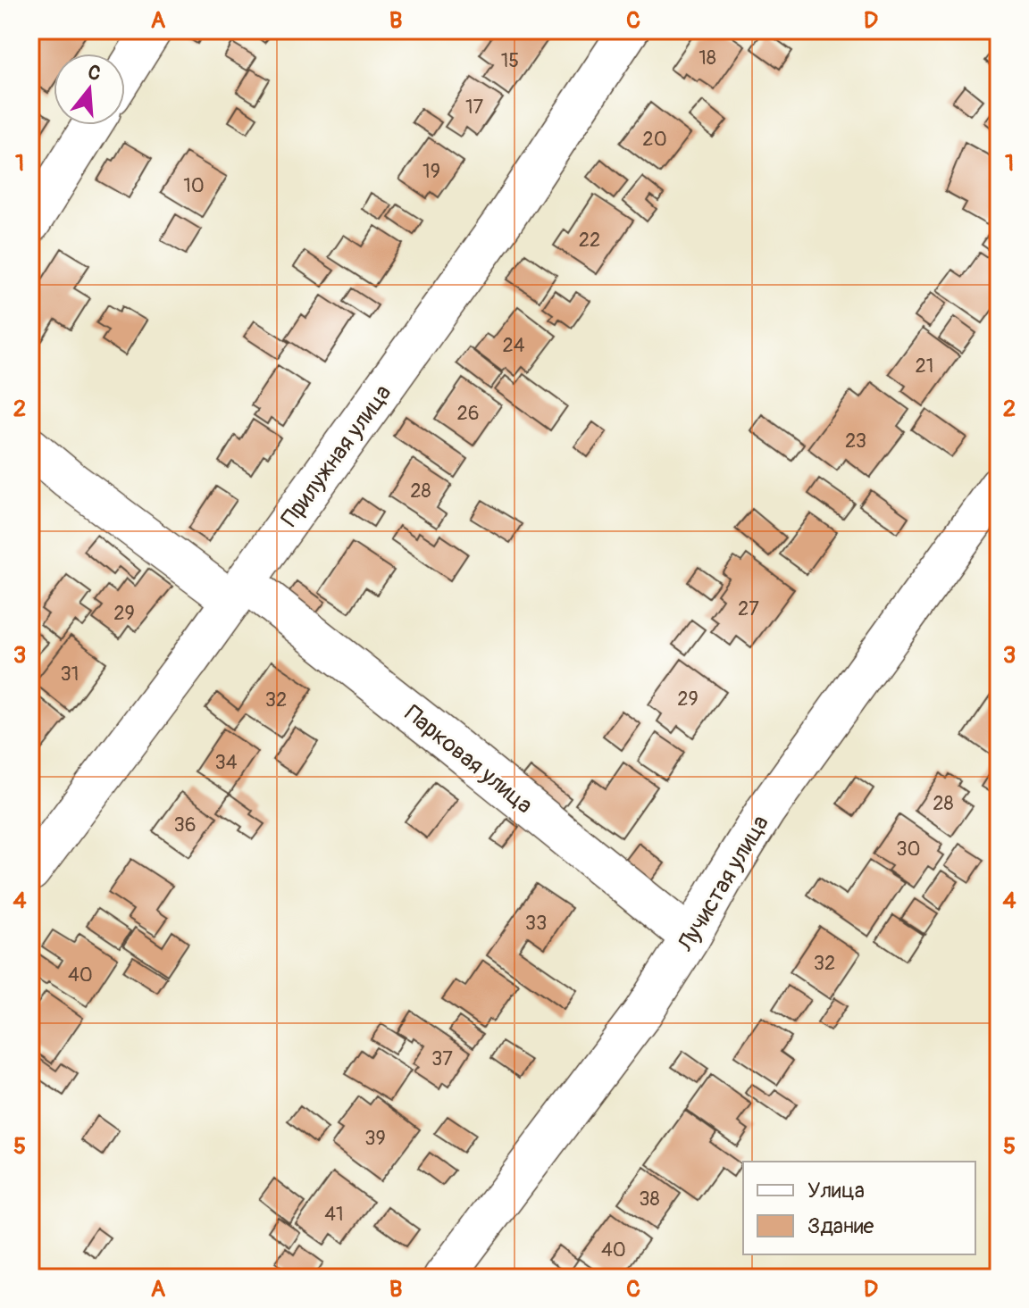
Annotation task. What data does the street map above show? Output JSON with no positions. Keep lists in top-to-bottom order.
{
  "streets": {
    "street": ["Прилужная улица", "Парковая улица", "Лучистая улица"]
  },
  "crossings": [
    ["Прилужная улица", "Парковая улица"],
    ["Парковая улица", "Лучистая улица"]
  ],
  "house_numbers": [
    "18",
    "15",
    "17",
    "20",
    "19",
    "10",
    "22",
    "24",
    "21",
    "26",
    "23",
    "28",
    "27",
    "29",
    "31",
    "29",
    "32",
    "34",
    "28",
    "36",
    "30",
    "33",
    "32",
    "40",
    "37",
    "39",
    "38",
    "41",
    "40"
  ],
  "legend": ["Улица", "Здание"],
  "north": "top",
  "grid": {
    "columns": [
      "A",
      "B",
      "C",
      "D"
    ],
    "rows": [
      "1",
      "2",
      "3",
      "4",
      "5"
    ]
  }
}
